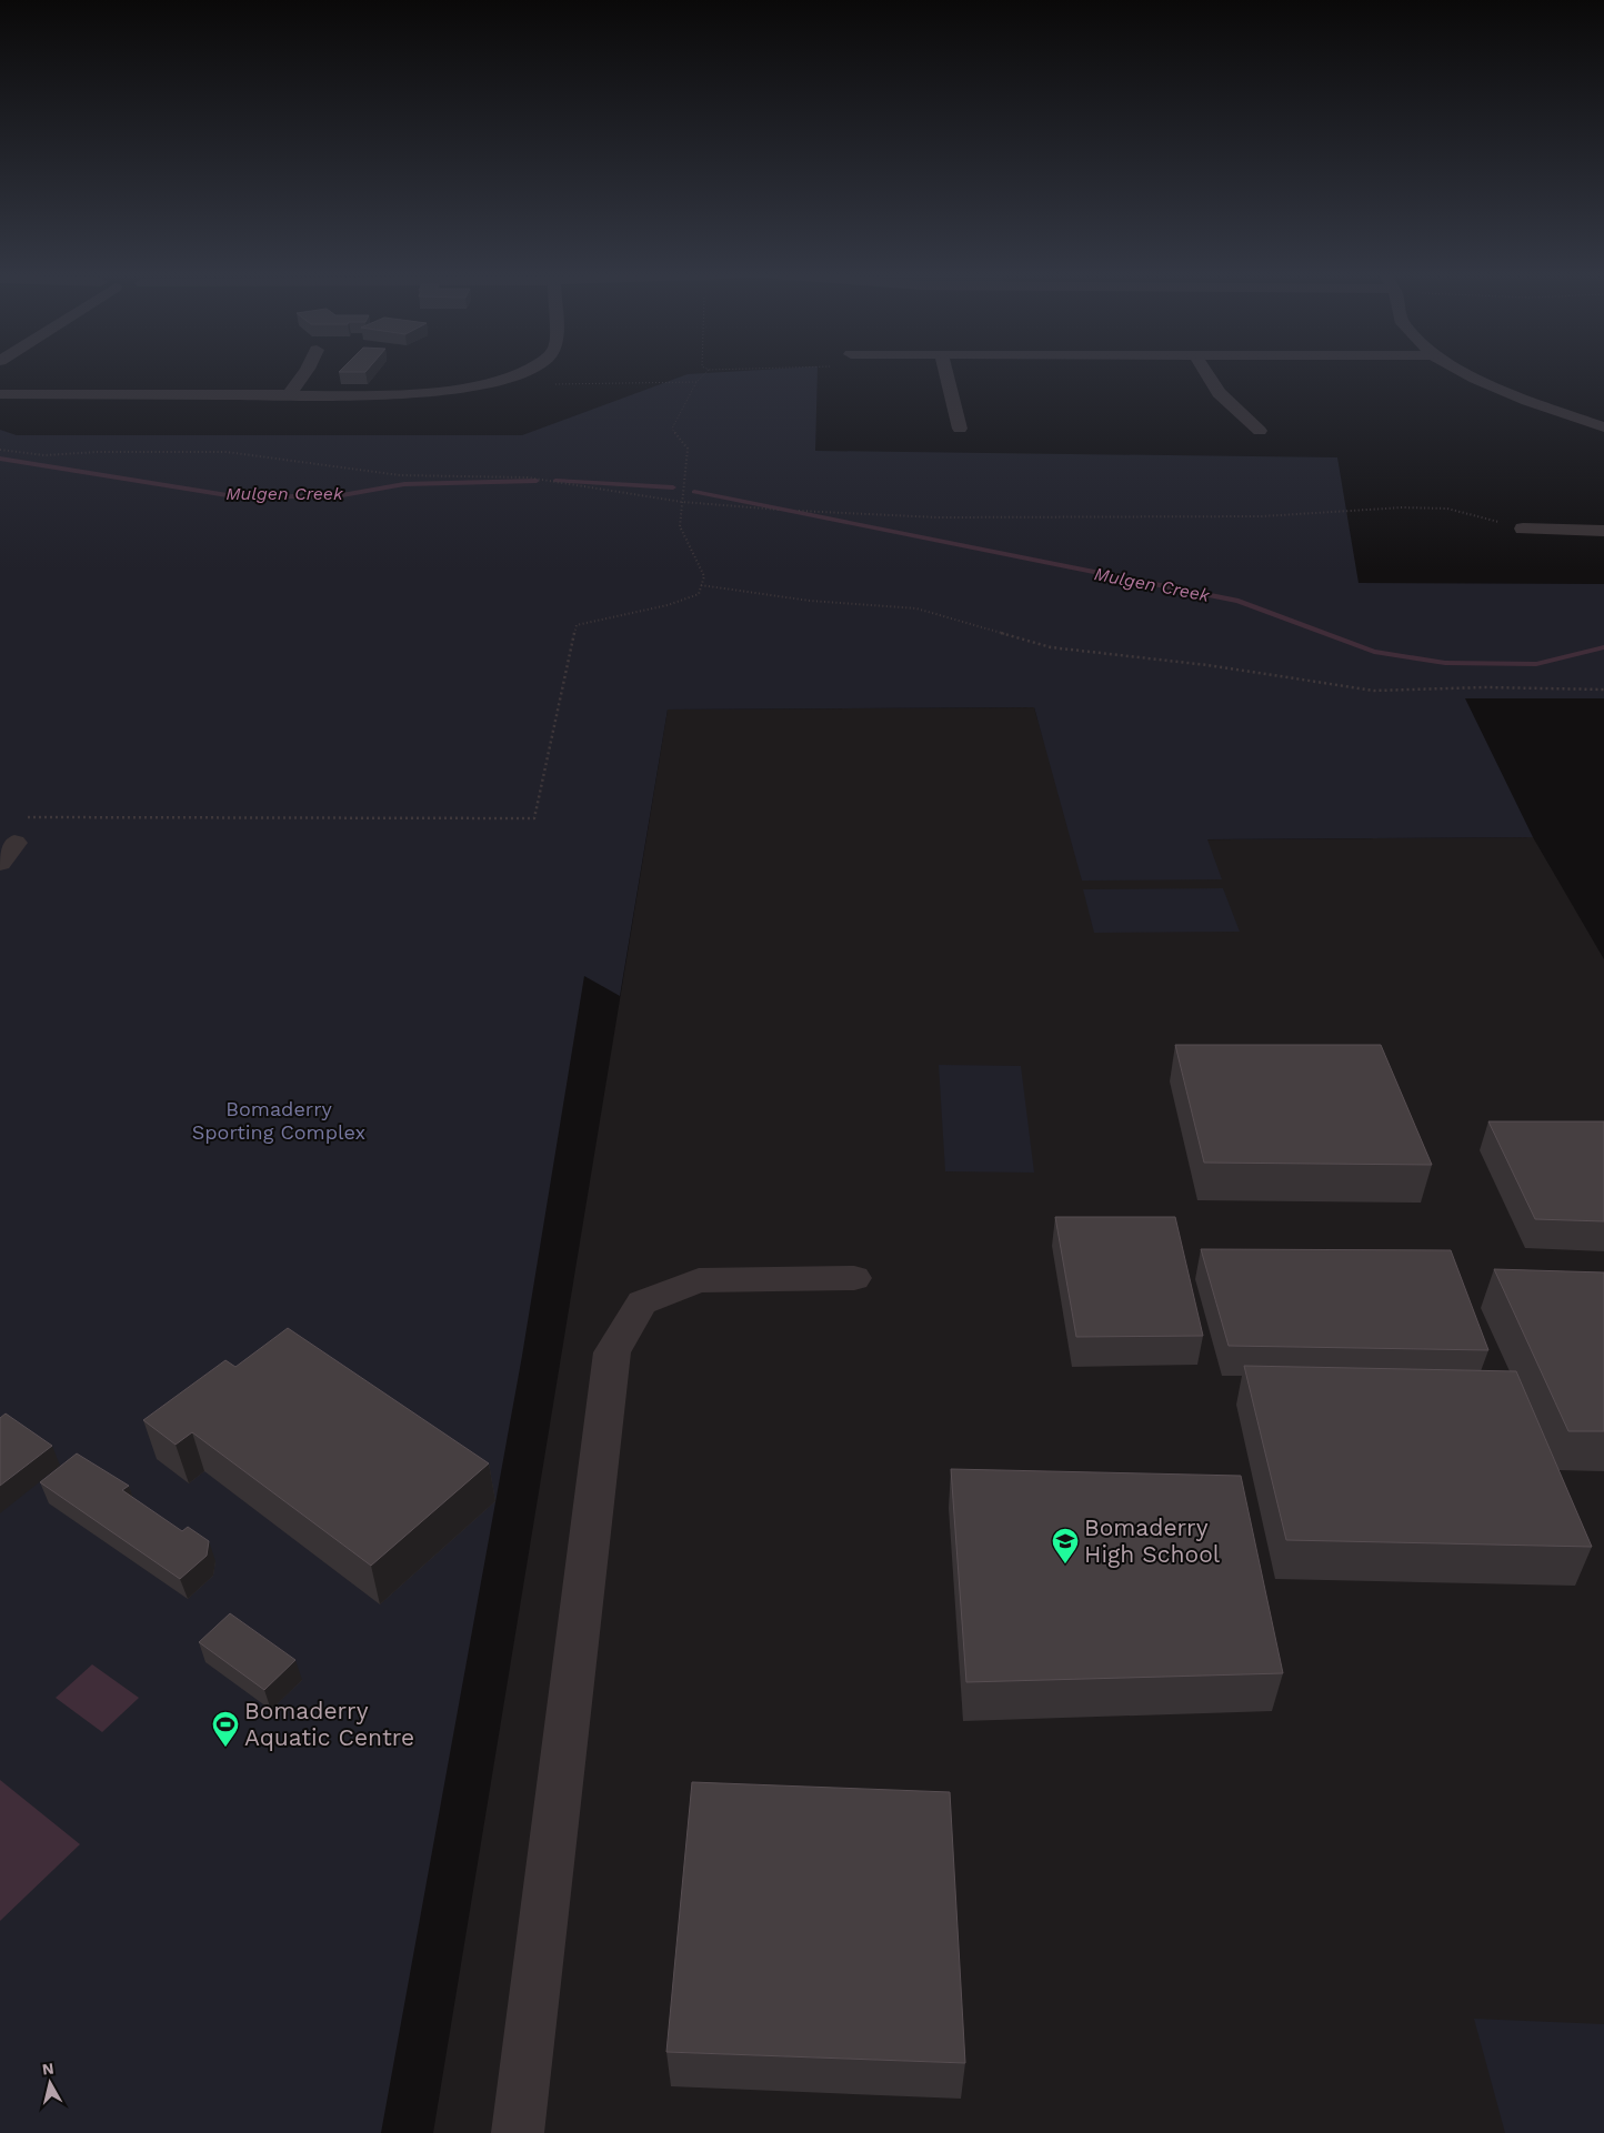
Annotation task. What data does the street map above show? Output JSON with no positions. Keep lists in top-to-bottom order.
{
  "water": ["Mulgen Creek"],
  "parks": ["Bomaderry Sporting Complex"],
  "places": {
    "school or university": ["Bomaderry High School"],
    "sports": ["Bomaderry Aquatic Centre"]
  },
  "north": "top"
}
